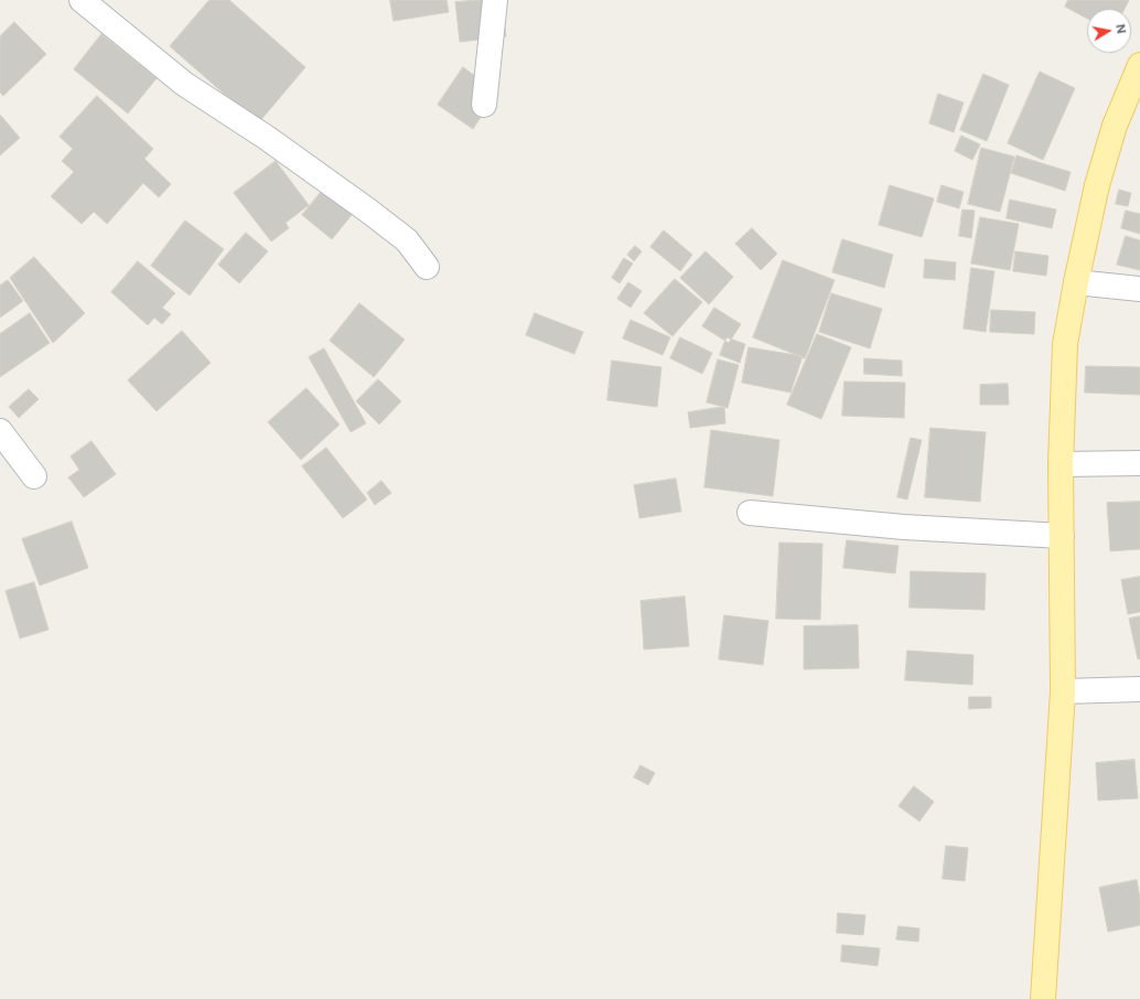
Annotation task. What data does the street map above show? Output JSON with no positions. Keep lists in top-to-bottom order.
{
  "north": "right"
}
